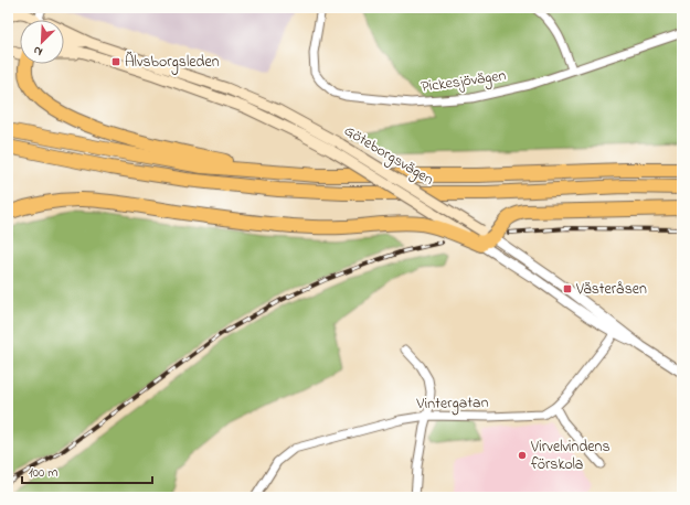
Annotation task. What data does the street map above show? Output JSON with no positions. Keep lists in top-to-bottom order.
{
  "streets": {
    "main road": ["Göteborgsvägen"],
    "street": ["Pickesjövägen", "Vintergatan"]
  },
  "crossings": [
    ["Göteborgsvägen", "Vintergatan"]
  ],
  "places": {
    "transit": ["Älvsborgsleden", "Västeråsen"],
    "other": ["Virvelvindens förskola"]
  },
  "scale_bar": "100 m",
  "north": "bottom left"
}
